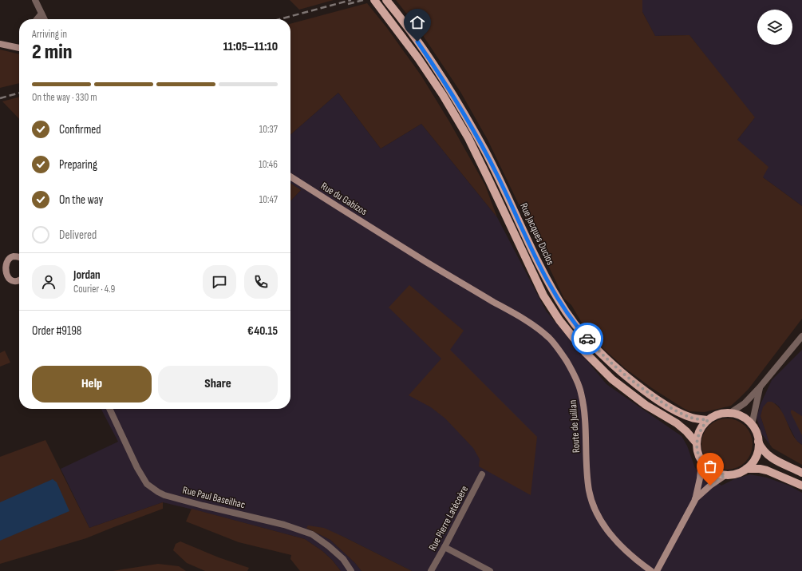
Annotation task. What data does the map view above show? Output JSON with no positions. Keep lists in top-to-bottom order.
{
  "streets": {
    "main road": ["Rue Jacques Duclos"],
    "street": [
      "Rue du Gabizos",
      "Route de Juillan",
      "Rue Paul Baseilhac",
      "Rue Pierre Latécoère"
    ]
  },
  "crossings": [
    ["Rue du Gabizos", "Route de Juillan"]
  ],
  "page": {
    "heading": ["2 min", "Arriving in", "11:05–11:10"],
    "panel": [
      "Jordan",
      "Courier · 4.9",
      "Order #9198",
      "€40.15"
    ],
    "bar": "On the way · 330 m",
    "list": [
      ["Confirmed", "10:37"],
      ["Preparing", "10:46"],
      ["On the way", "10:47"],
      "Delivered"
    ],
    "buttons": ["Help", "Share"]
  }
}
